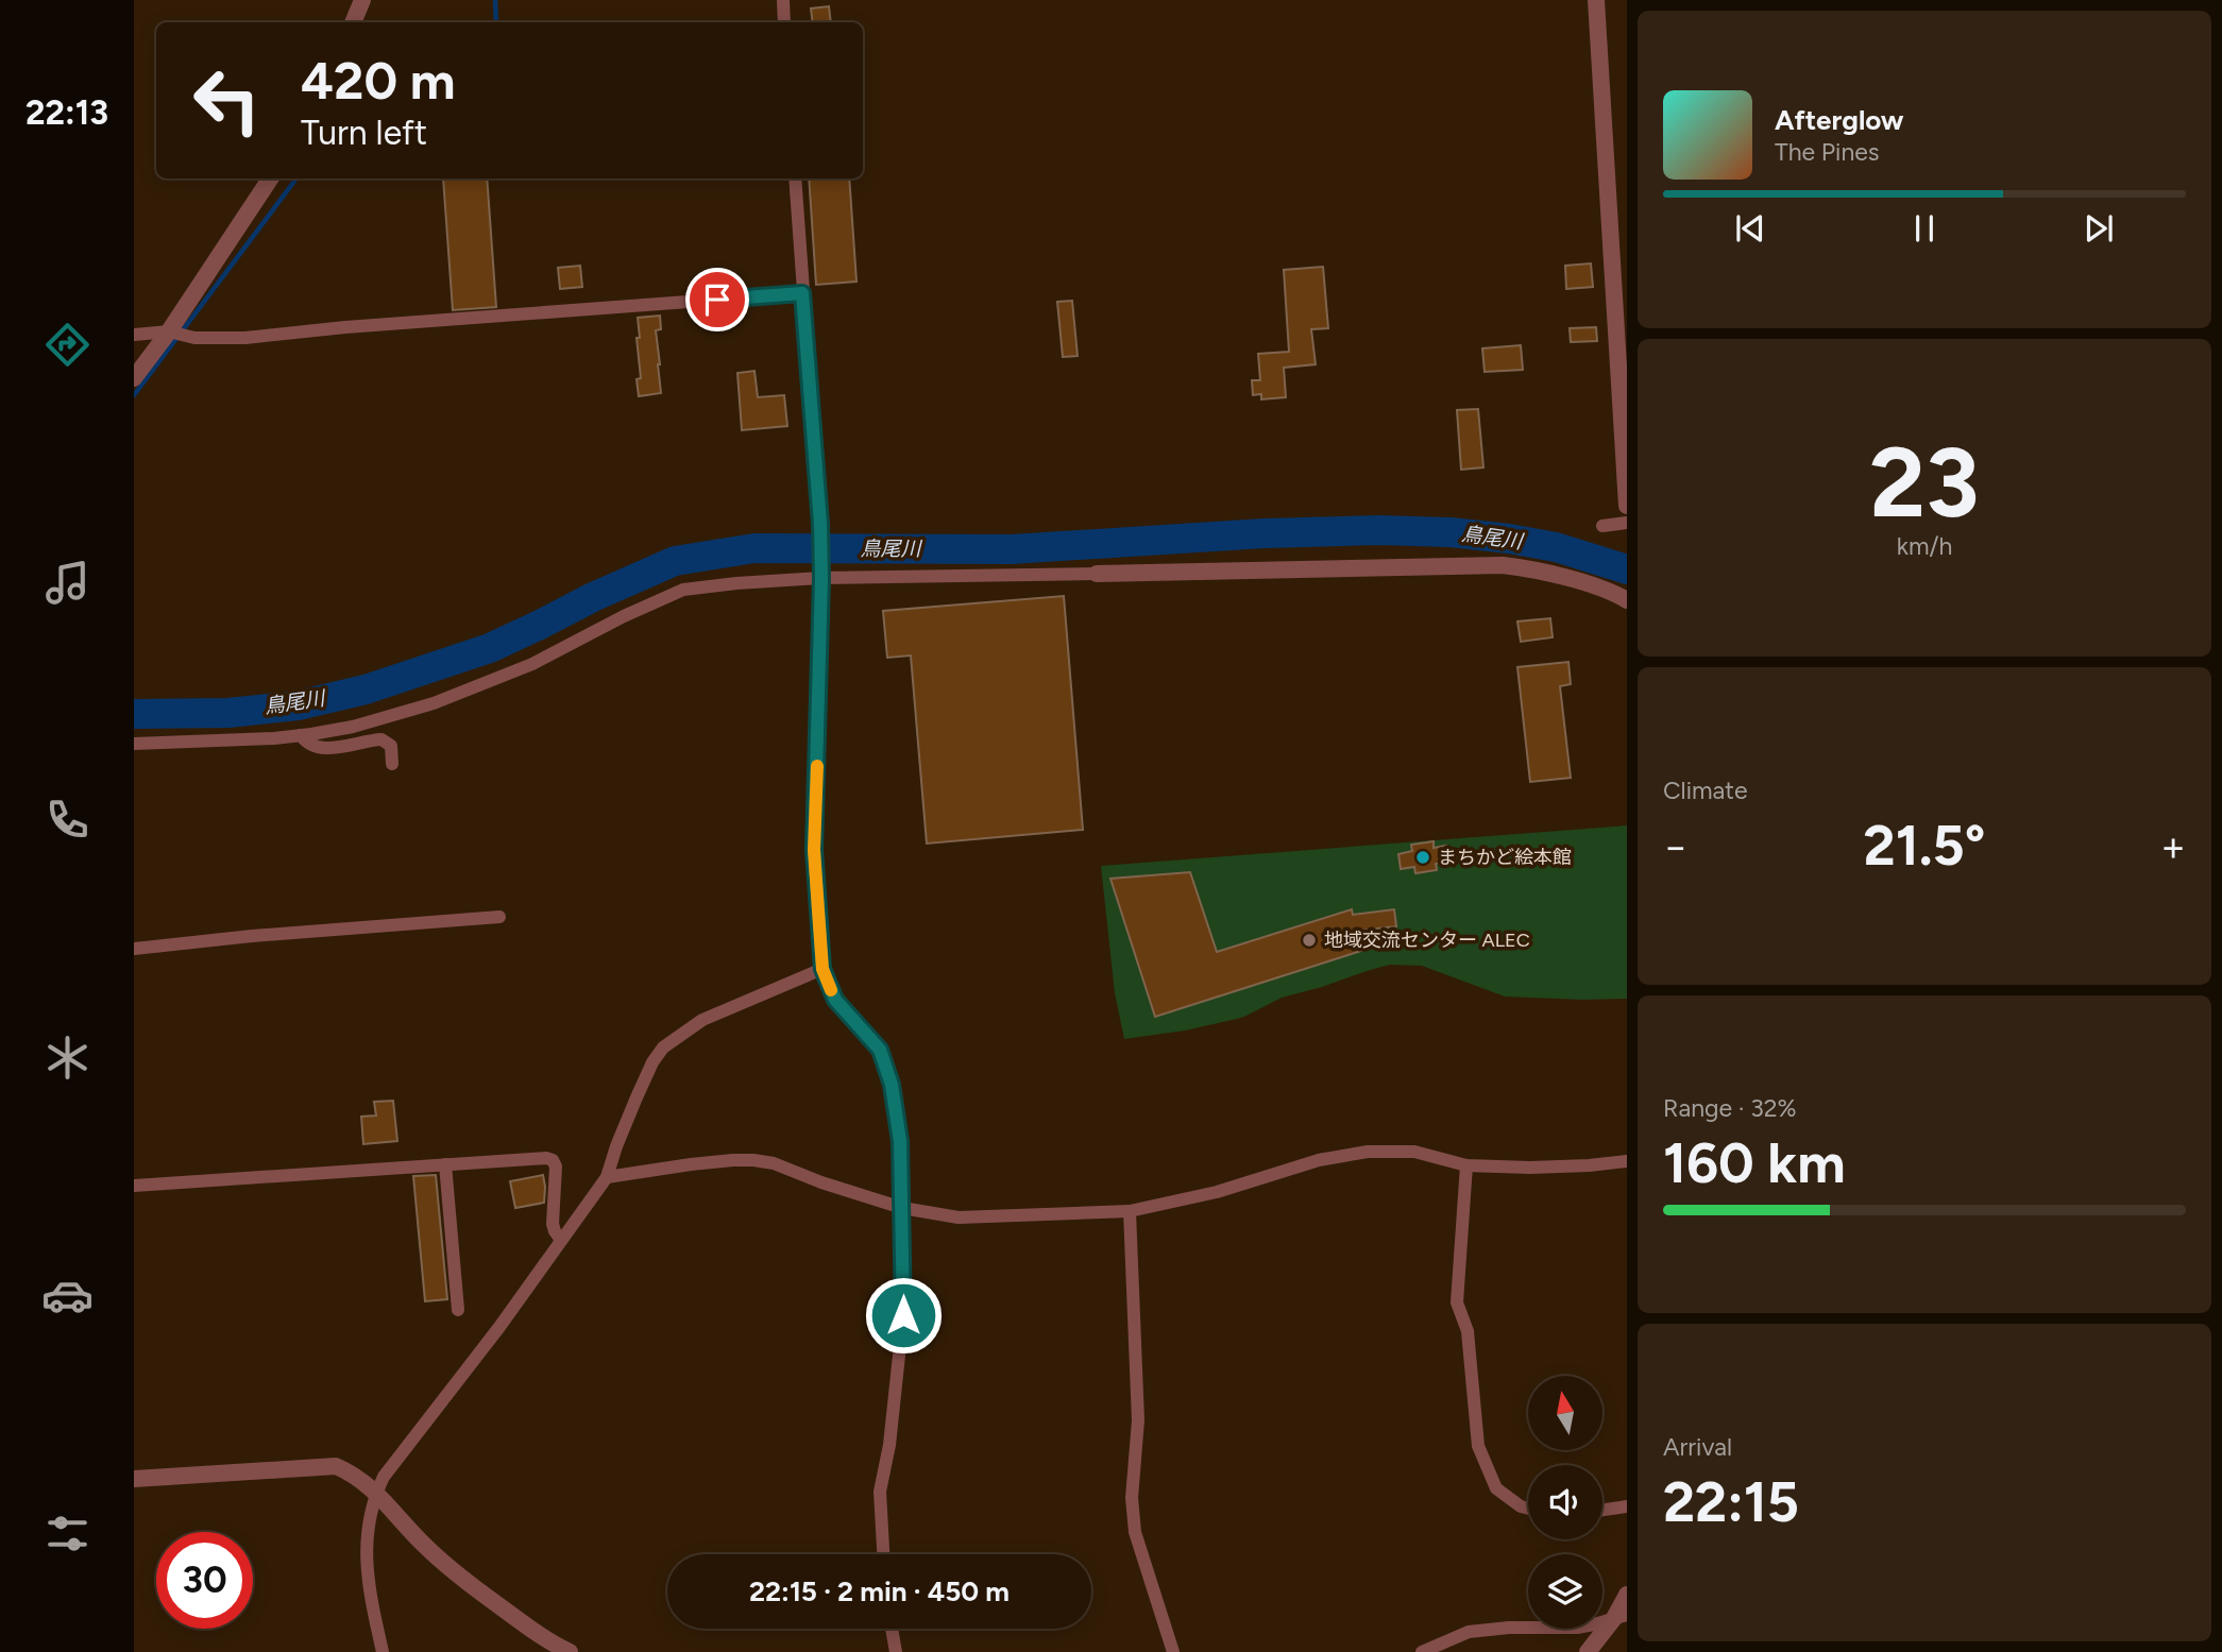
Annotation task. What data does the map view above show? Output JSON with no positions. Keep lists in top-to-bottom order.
{
  "water": ["鳥尾川"],
  "places": ["まちかど絵本館", "地域交流センター ALEC"],
  "north": "top",
  "page": {
    "tabs": "22:13",
    "turn": ["420 m", "Turn left"],
    "song": ["Afterglow", "The Pines"],
    "tile": [
      ["23", "km/h"],
      "Climate",
      ["Range · 32%", "160 km"],
      ["Arrival", "22:15"]
    ],
    "heat": ["−", "21.5°", "+"],
    "limit": "30",
    "trip": "22:15 · 2 min · 450 m"
  }
}
